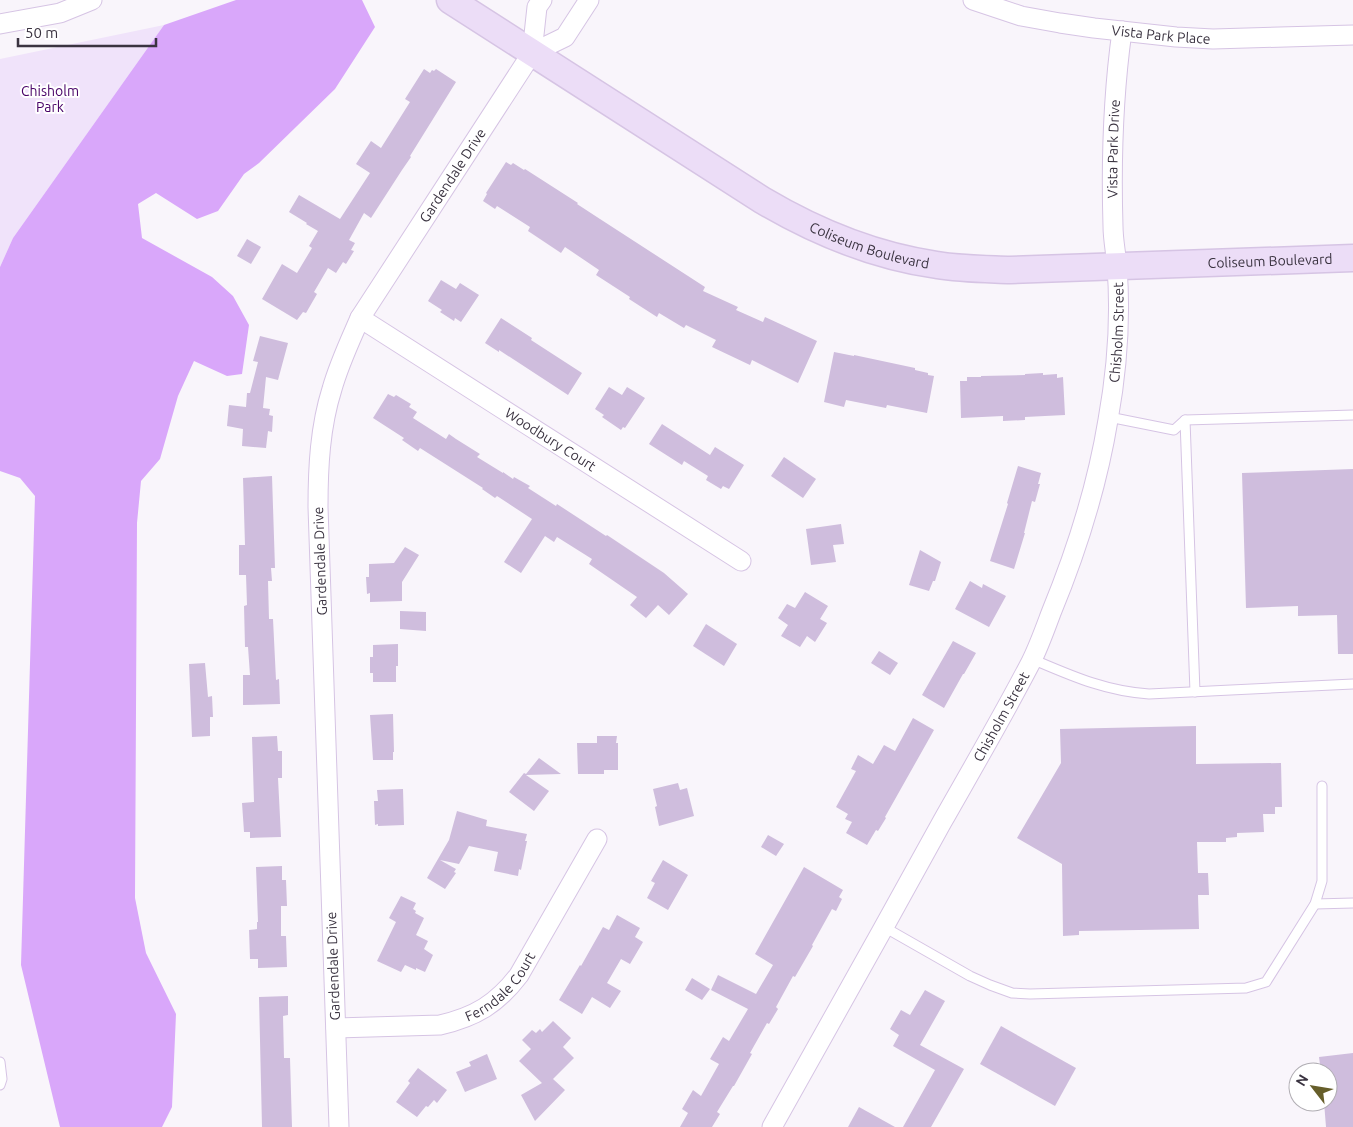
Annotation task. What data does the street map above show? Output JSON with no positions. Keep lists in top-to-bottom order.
{
  "streets": {
    "main road": ["Coliseum Boulevard"],
    "street": [
      "Vista Park Place",
      "Vista Park Drive",
      "Gardendale Drive",
      "Chisholm Street",
      "Woodbury Court",
      "Ferndale Court"
    ]
  },
  "crossings": [
    ["Vista Park Place", "Vista Park Drive"],
    ["Vista Park Drive", "Coliseum Boulevard"],
    ["Vista Park Drive", "Chisholm Street"],
    ["Gardendale Drive", "Coliseum Boulevard"],
    ["Gardendale Drive", "Woodbury Court"],
    ["Gardendale Drive", "Ferndale Court"],
    ["Coliseum Boulevard", "Chisholm Street"]
  ],
  "parks": ["Chisholm Park"],
  "scale_bar": "50 m",
  "north": "top left"
}
